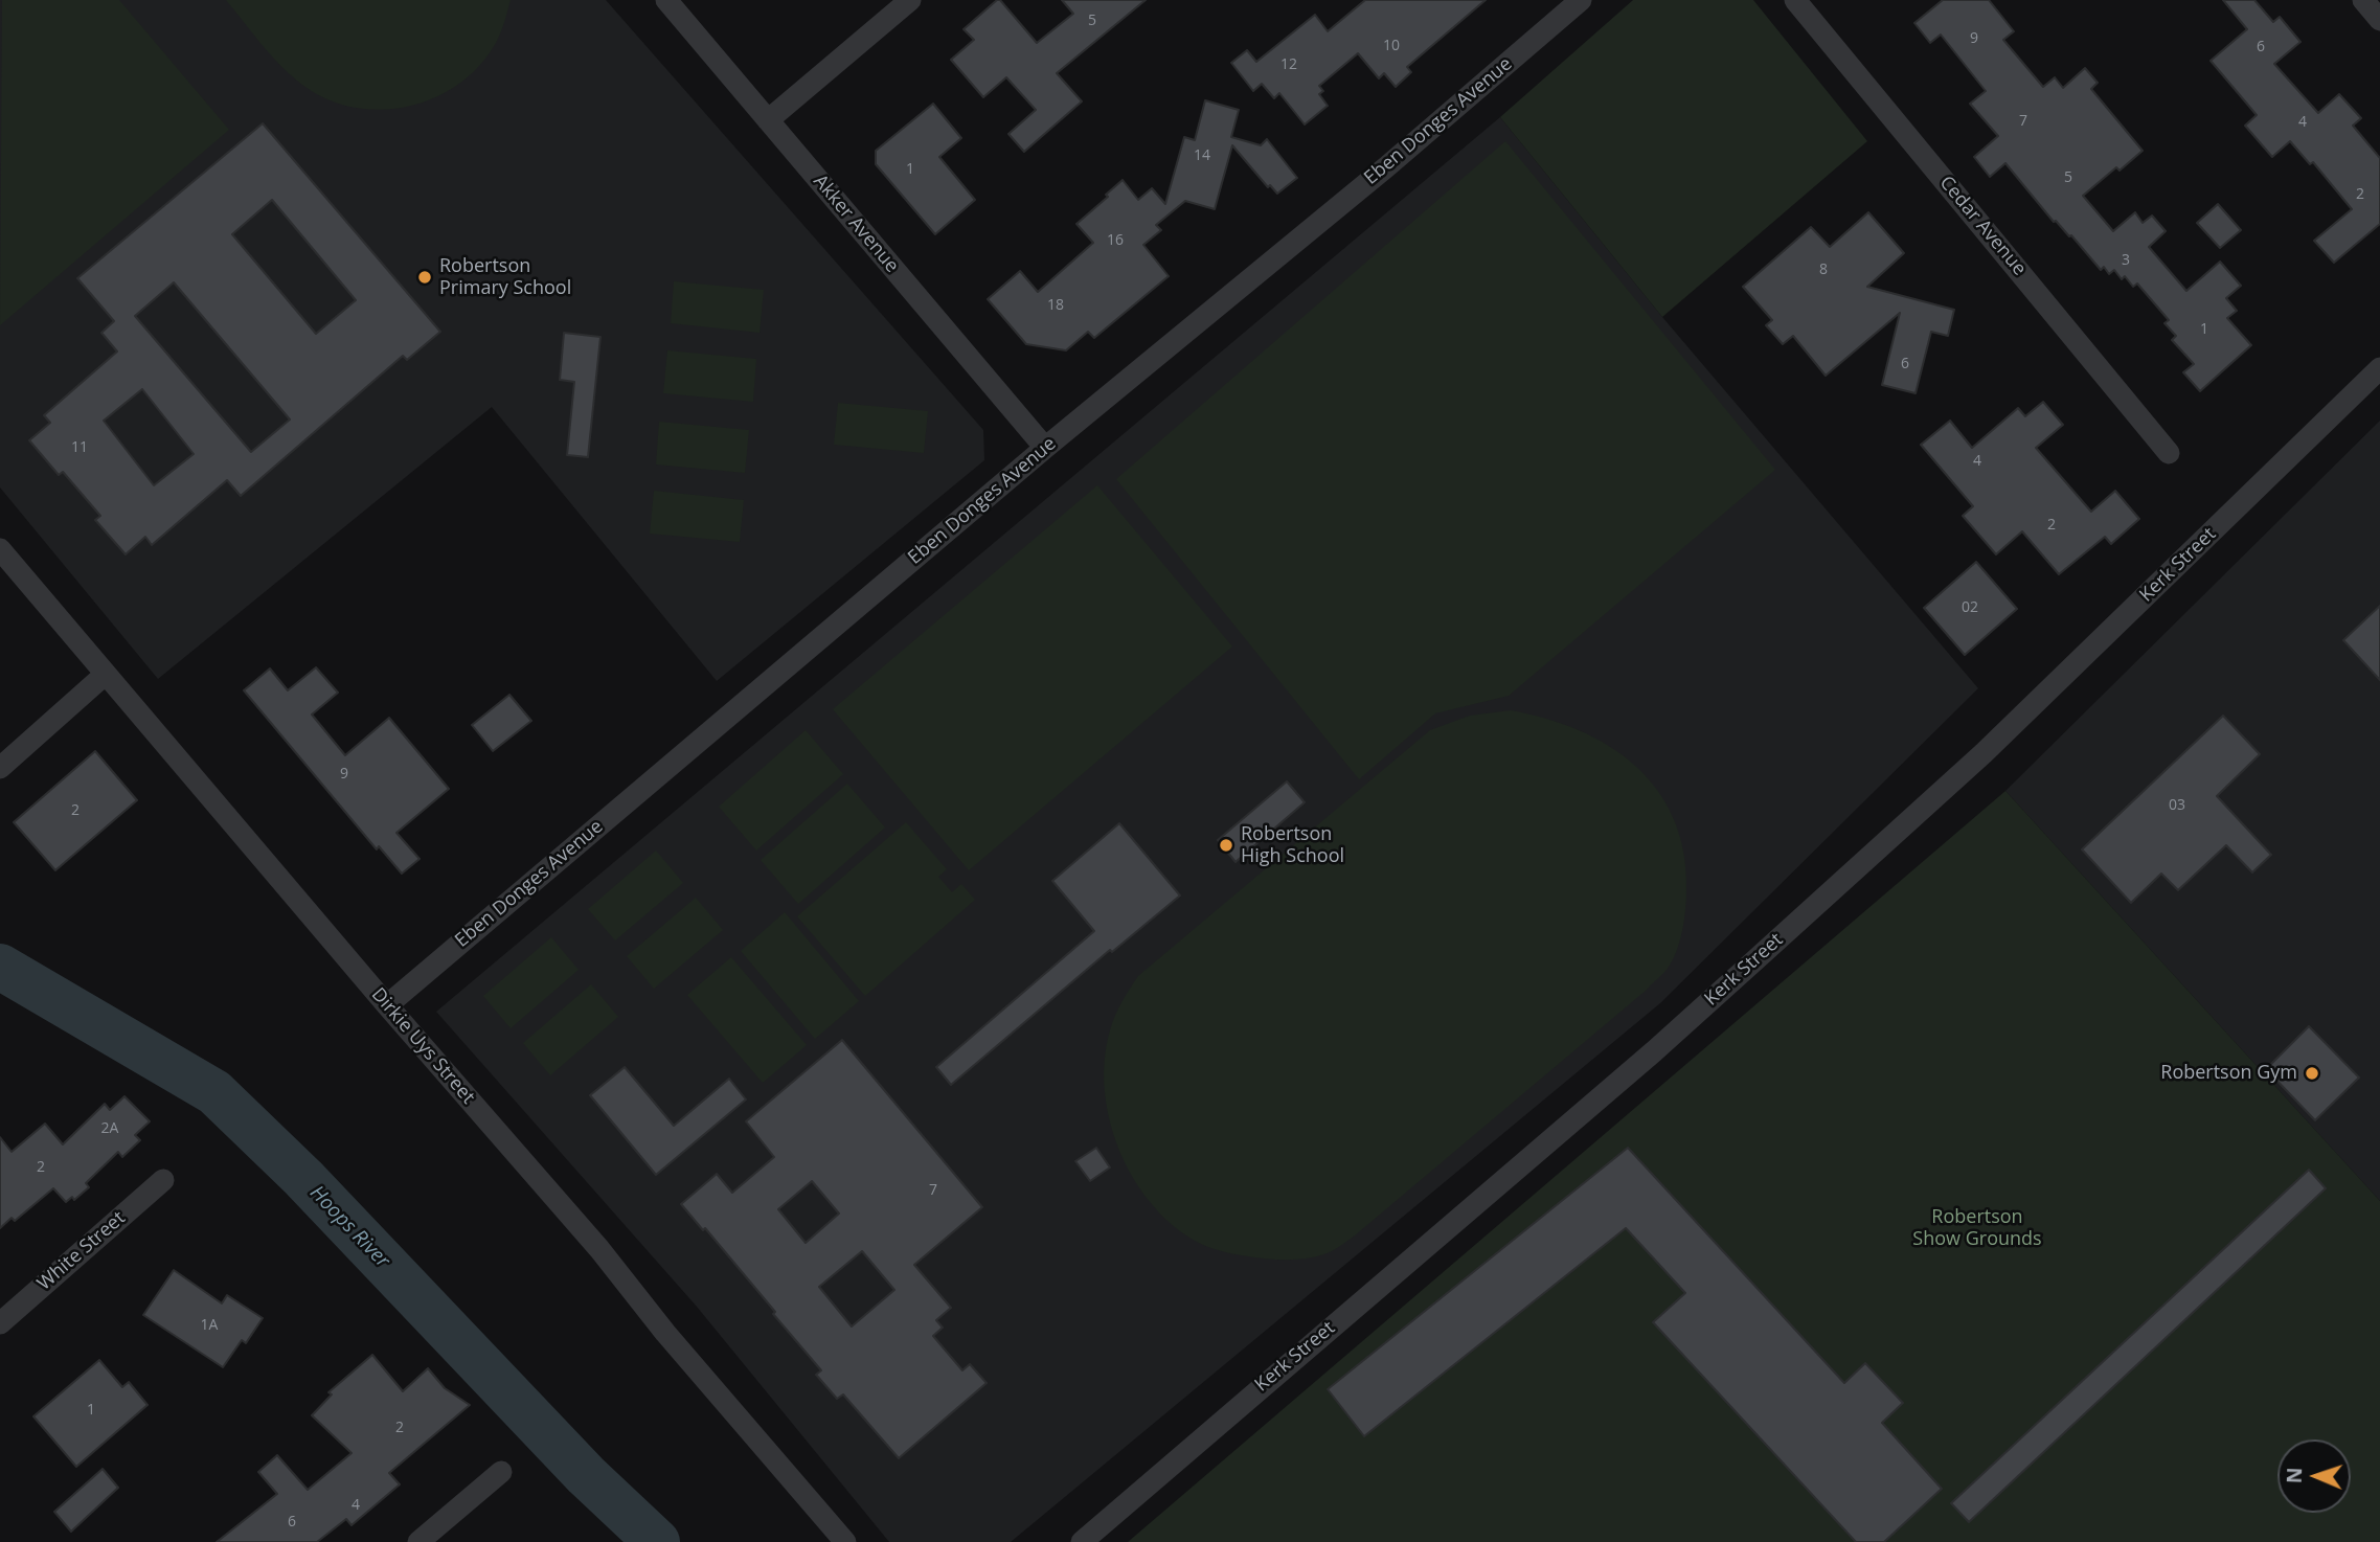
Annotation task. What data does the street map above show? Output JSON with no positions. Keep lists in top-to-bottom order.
{
  "streets": {
    "street": [
      "Eben Donges Avenue",
      "Akker Avenue",
      "Cedar Avenue",
      "Kerk Street",
      "Dirkie Uys Street",
      "White Street"
    ]
  },
  "crossings": [
    ["Eben Donges Avenue", "Akker Avenue"],
    ["Eben Donges Avenue", "Dirkie Uys Street"]
  ],
  "water": ["Hoops River"],
  "parks": ["Robertson Show Grounds"],
  "places": ["Robertson Primary School", "Robertson High School", "Robertson Gym"],
  "house_numbers": [
    "5",
    "9",
    "10",
    "6",
    "12",
    "7",
    "4",
    "14",
    "1",
    "5",
    "2",
    "16",
    "3",
    "8",
    "18",
    "1",
    "6",
    "11",
    "4",
    "2",
    "02",
    "9",
    "03",
    "2",
    "2A",
    "2",
    "7",
    "1A",
    "1",
    "2",
    "4",
    "6"
  ],
  "north": "left"
}
